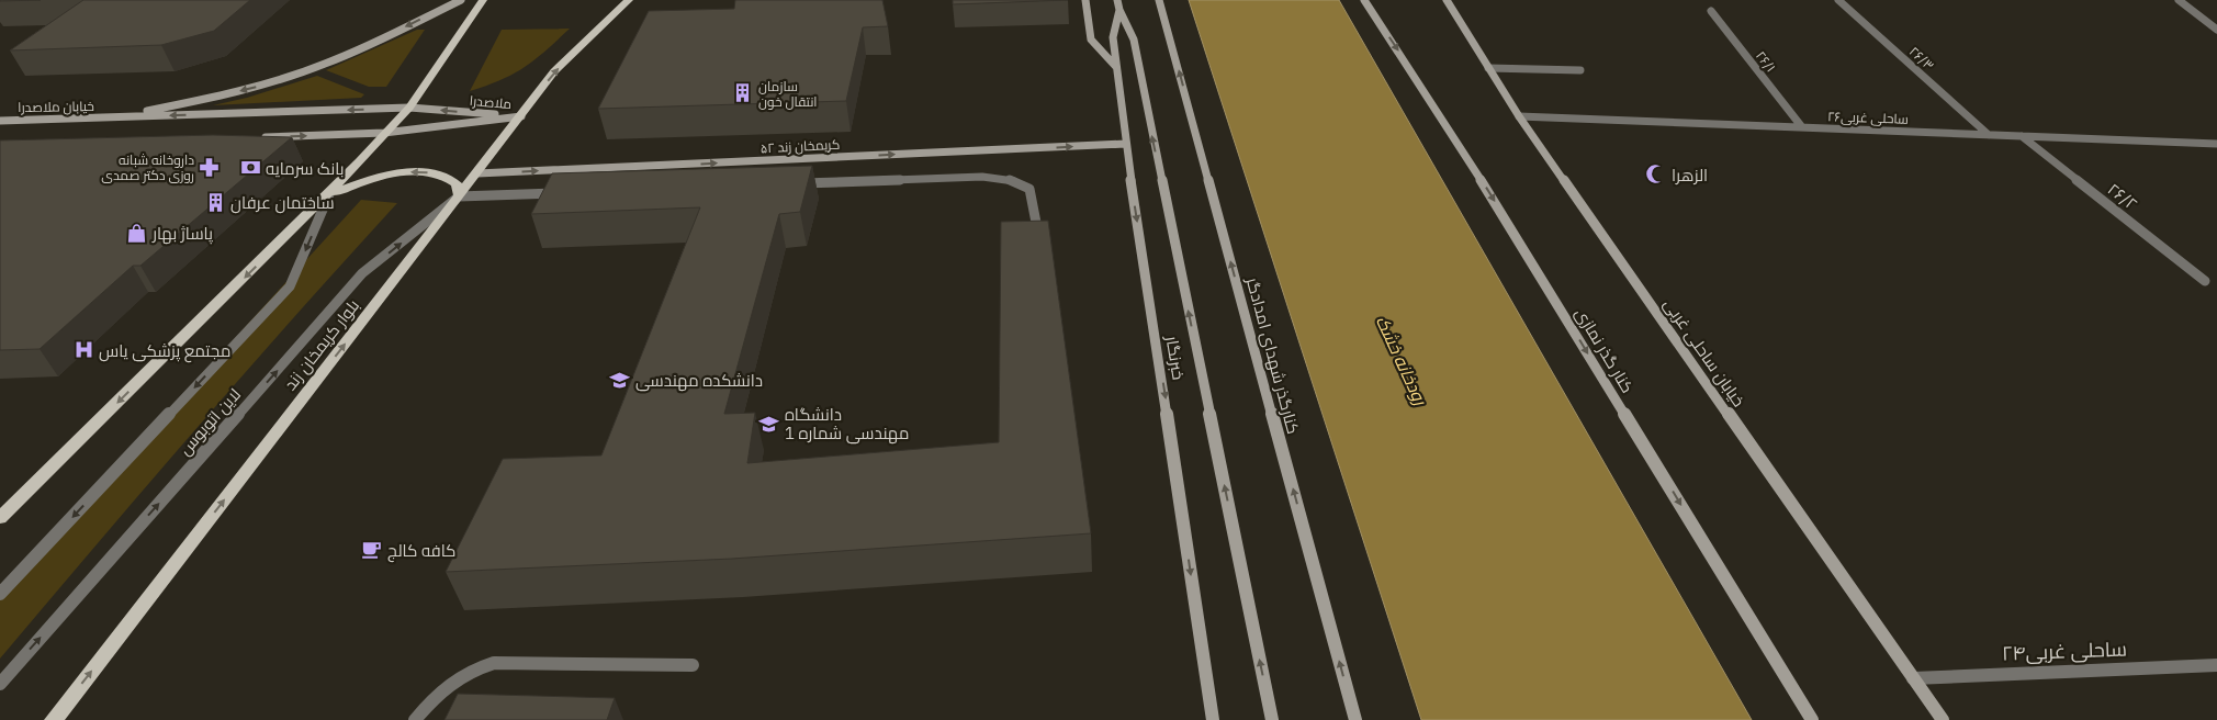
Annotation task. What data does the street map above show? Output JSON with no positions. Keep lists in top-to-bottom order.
{
  "streets": {
    "main road": [
      "ملاصدرا",
      "خیابان ملاصدرا",
      "کریمخان زند ۵۲",
      "بلوار کریمخان زند",
      "کنار گذر نمازی",
      "خیابان ساحلی غربی",
      "کنارگذر شهدای امدادگر",
      "خبرنگار"
    ],
    "street": [
      "۲۶/۳",
      "۲۶/۱",
      "ساحلی غربی۲۶",
      "۲۶/۲",
      "لاین اتوبوس",
      "ساحلی غربی۲۴"
    ]
  },
  "crossings": [
    ["۲۶/۳", "ساحلی غربی۲۶"],
    ["۲۶/۱", "ساحلی غربی۲۶"],
    ["ملاصدرا", "خیابان ملاصدرا"],
    ["ملاصدرا", "بلوار کریمخان زند"],
    ["ساحلی غربی۲۶", "۲۶/۲"],
    ["ساحلی غربی۲۶", "خیابان ساحلی غربی"],
    ["کریمخان زند ۵۲", "بلوار کریمخان زند"],
    ["کریمخان زند ۵۲", "خبرنگار"],
    ["بلوار کریمخان زند", "لاین اتوبوس"],
    ["خیابان ساحلی غربی", "ساحلی غربی۲۴"]
  ],
  "one_way": ["کریمخان زند ۵۲", "کنار گذر نمازی"],
  "water": ["رودخانه خشک"],
  "places": {
    "building": ["سازمان انتقال خون", "ساختمان عرفان"],
    "pharmacy": ["داروخانه شبانه روزی دکتر صمدی"],
    "bank": ["بانک سرمایه"],
    "mosque": ["الزهرا"],
    "shop": ["پاساژ بهار"],
    "hospital": ["مجتمع پزشکی یاس"],
    "school or university": ["دانشکده مهندسی", "دانشگاه مهندسی شماره 1"],
    "cafe": ["کافه کالج"]
  }
}
